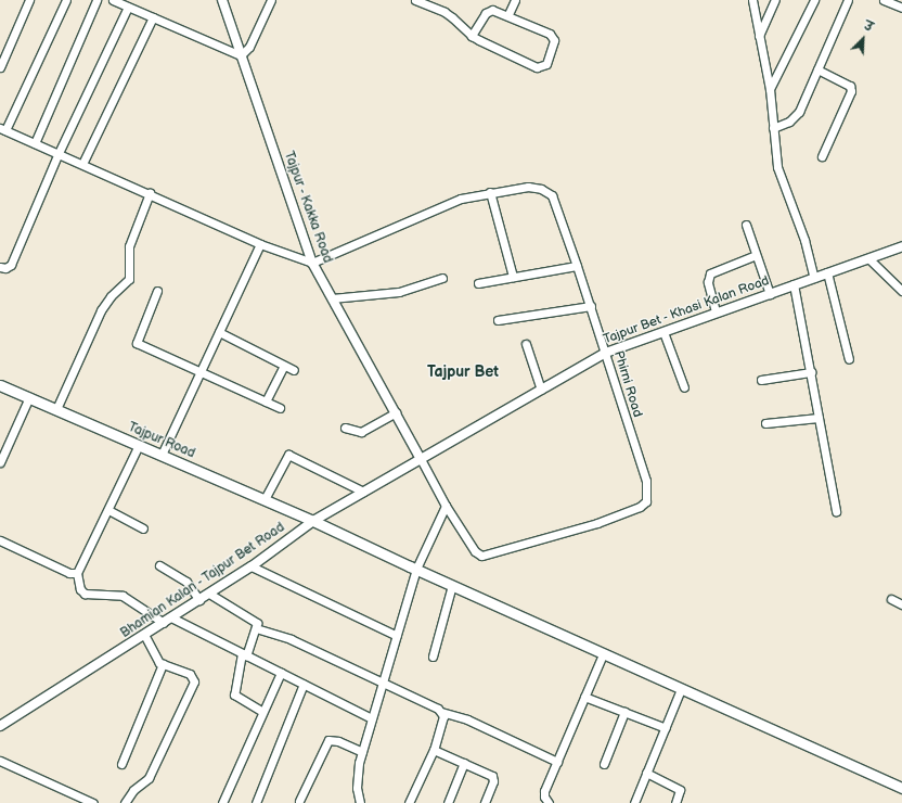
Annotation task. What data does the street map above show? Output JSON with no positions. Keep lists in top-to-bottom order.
{
  "streets": {
    "main road": ["Tajpur Road"],
    "street": [
      "Tajpur - Kakka Road",
      "Tajpur Bet - Khasi Kalan Road",
      "Phirni Road",
      "Bhamian Kalan - Tajpur Bet Road"
    ]
  },
  "crossings": [
    ["Tajpur - Kakka Road", "Tajpur Bet - Khasi Kalan Road"],
    ["Tajpur - Kakka Road", "Phirni Road"],
    ["Tajpur - Kakka Road", "Bhamian Kalan - Tajpur Bet Road"],
    ["Tajpur Bet - Khasi Kalan Road", "Phirni Road"],
    ["Tajpur Bet - Khasi Kalan Road", "Bhamian Kalan - Tajpur Bet Road"],
    ["Phirni Road", "Bhamian Kalan - Tajpur Bet Road"],
    ["Tajpur Road", "Bhamian Kalan - Tajpur Bet Road"]
  ],
  "districts": ["Tajpur Bet"],
  "north": "top right"
}
